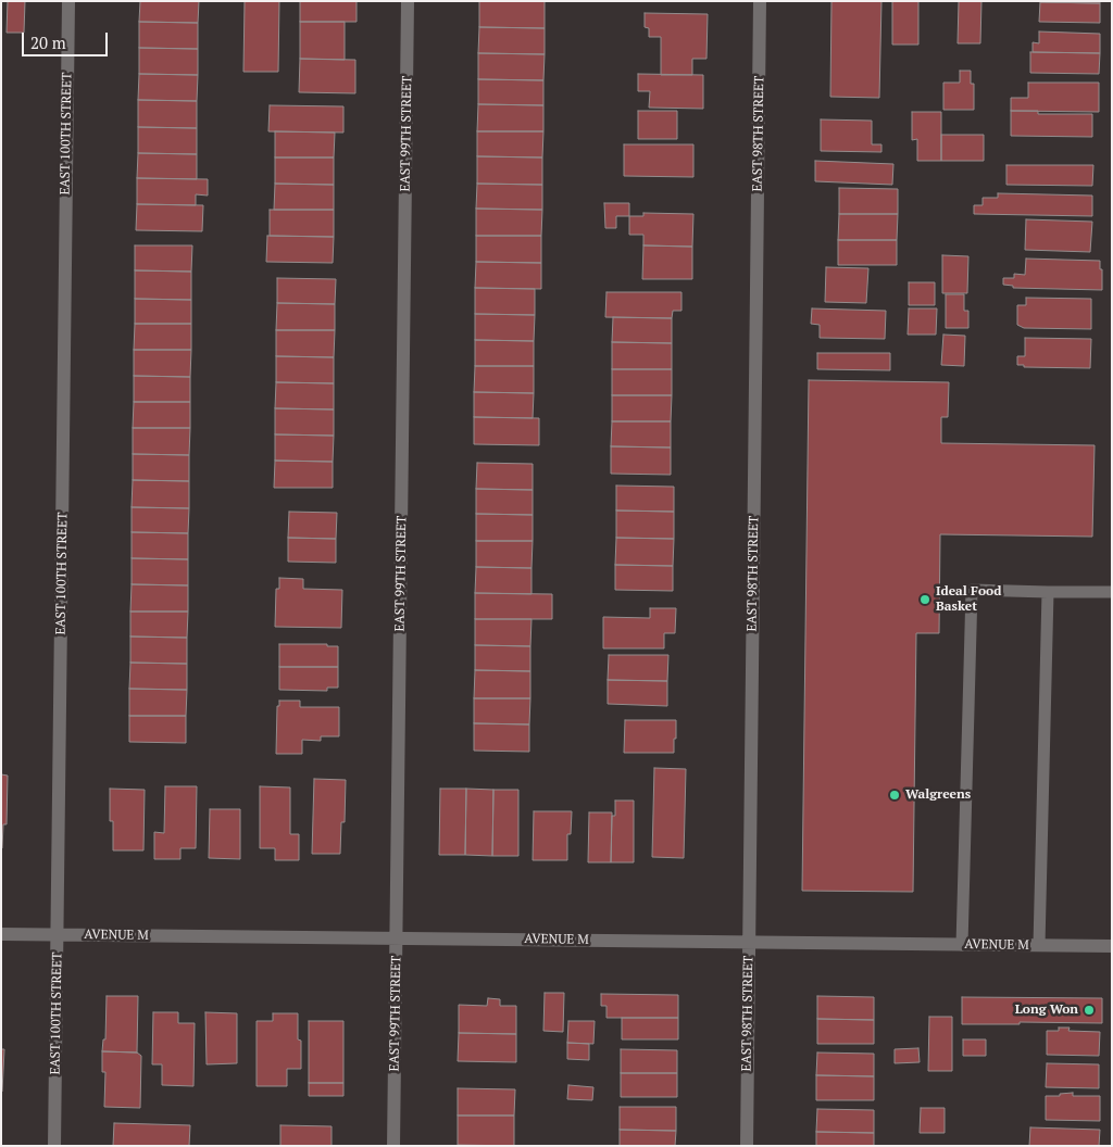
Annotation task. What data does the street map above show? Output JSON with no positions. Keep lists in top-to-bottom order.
{
  "streets": {
    "street": [
      "EAST 100TH STREET",
      "EAST 99TH STREET",
      "EAST 98TH STREET",
      "AVENUE M"
    ]
  },
  "crossings": [
    ["EAST 100TH STREET", "AVENUE M"],
    ["EAST 99TH STREET", "AVENUE M"],
    ["EAST 98TH STREET", "AVENUE M"]
  ],
  "places": ["Ideal Food Basket", "Walgreens", "Long Won"],
  "scale_bar": "20 m"
}
